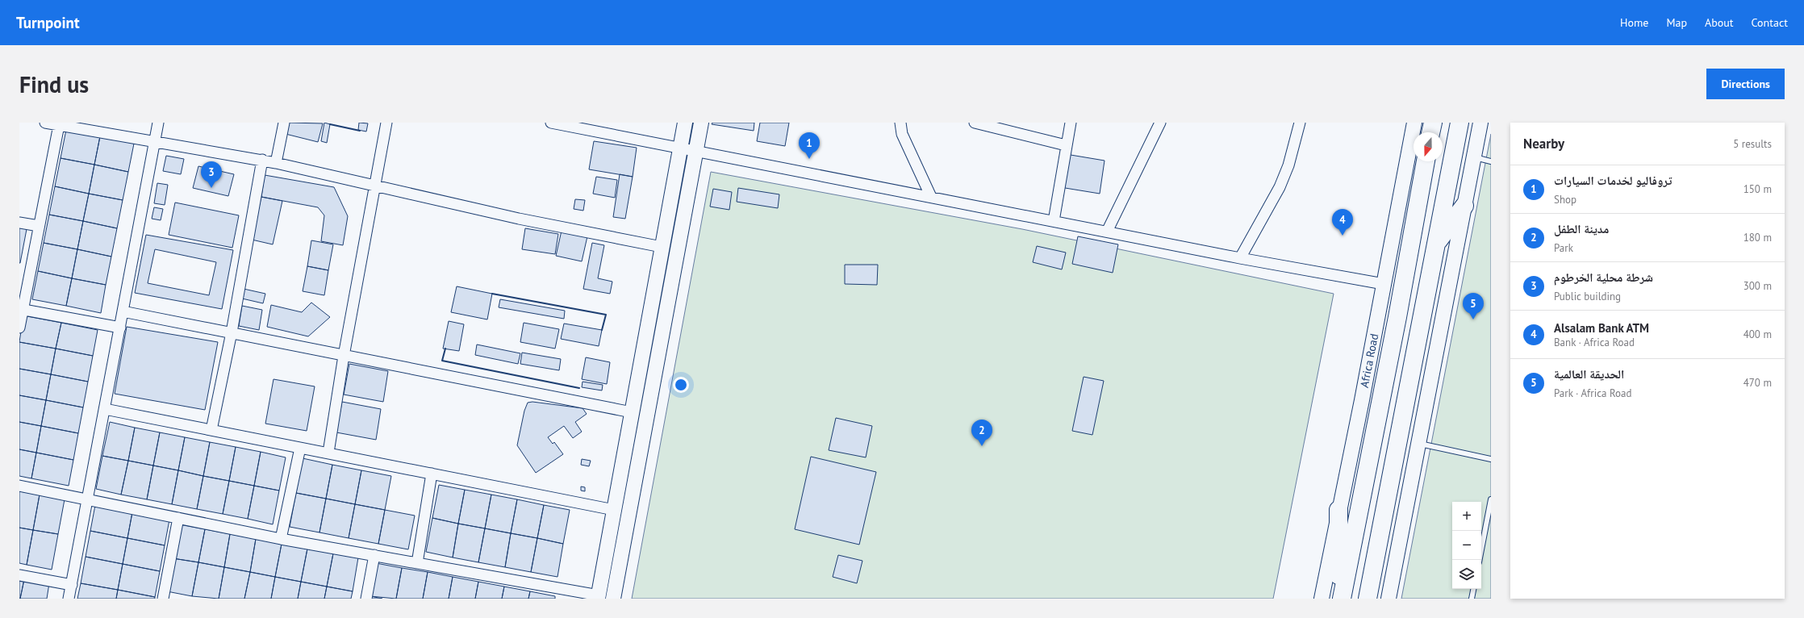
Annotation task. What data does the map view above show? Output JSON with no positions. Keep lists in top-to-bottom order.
{
  "streets": {
    "highway": ["Africa Road"]
  },
  "north": "bottom",
  "page": {
    "header": "Turnpoint",
    "nav": [
      "Home",
      "Map",
      "About",
      "Contact"
    ],
    "buttons": "Directions",
    "title": "Find us",
    "heading": ["Nearby", "5 results"],
    "pins": [
      "1",
      "3",
      "4",
      "5",
      "2"
    ],
    "list": [
      {
        "mark": "1",
        "name": "تروفاليو لخدمات السيارات",
        "note": "Shop",
        "value": "150 m"
      },
      {
        "mark": "2",
        "name": "مدينة الطفل",
        "note": "Park",
        "value": "180 m"
      },
      {
        "mark": "3",
        "name": "شرطة محلية الخرطوم",
        "note": "Public building",
        "value": "300 m"
      },
      {
        "mark": "4",
        "name": "Alsalam Bank ATM",
        "note": "Bank · Africa Road",
        "value": "400 m"
      },
      {
        "mark": "5",
        "name": "الحديقة العالمية",
        "note": "Park · Africa Road",
        "value": "470 m"
      }
    ],
    "map_buttons": ["+", "−"]
  }
}
